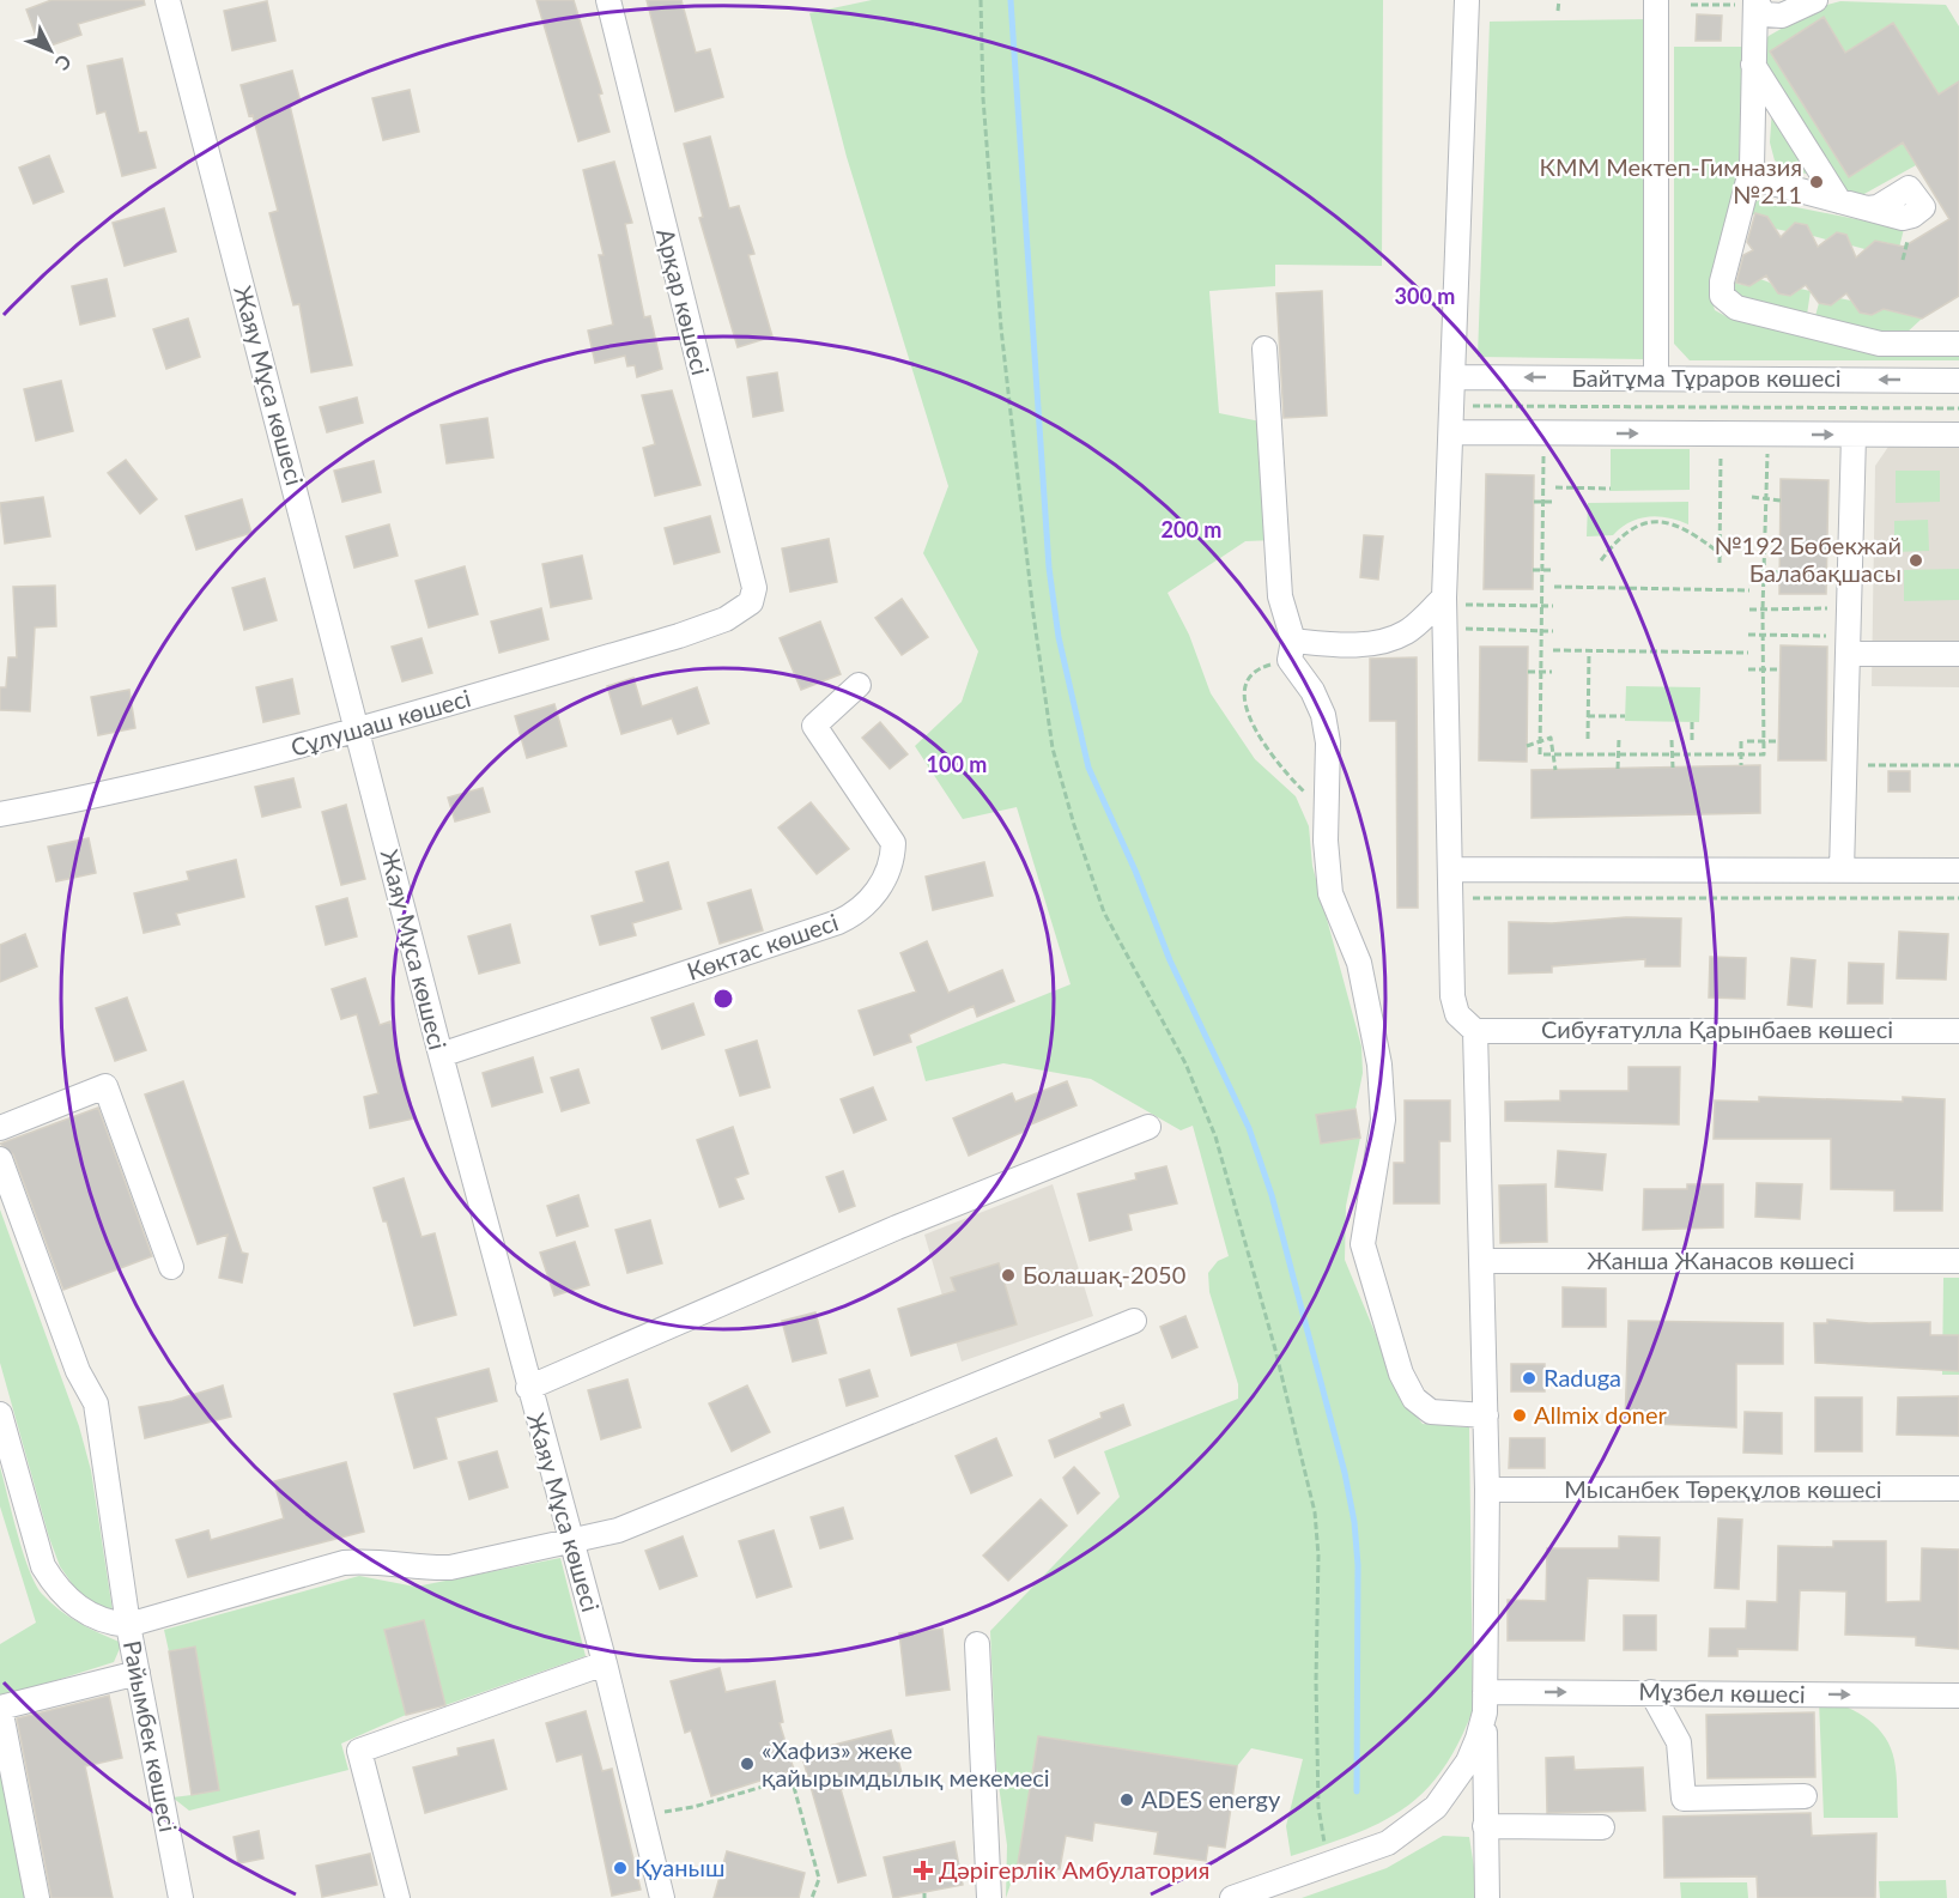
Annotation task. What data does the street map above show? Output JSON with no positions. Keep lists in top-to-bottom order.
{
  "streets": {
    "street": [
      "Арқар көшесі",
      "Байтұма Тұраров көшесі",
      "Жаяу Мұса көшесі",
      "Сұлушаш көшесі",
      "Көктас көшесі",
      "Сибуғатулла Қарынбаев көшесі",
      "Жанша Жанасов көшесі",
      "Мысанбек Төреқұлов көшесі",
      "Мұзбел көшесі",
      "Райымбек көшесі"
    ]
  },
  "crossings": [
    ["Арқар көшесі", "Сұлушаш көшесі"],
    ["Жаяу Мұса көшесі", "Сұлушаш көшесі"],
    ["Жаяу Мұса көшесі", "Көктас көшесі"]
  ],
  "one_way": ["Мұзбел көшесі"],
  "places": {
    "other": [
      "КММ Мектеп-Гимназия №211",
      "№192 Бөбекжай Балабақшасы",
      "Болашақ-2050",
      "Raduga",
      "Allmix doner",
      "«Хафиз» жеке қайырымдылық мекемесі",
      "ADES energy",
      "Қуаныш"
    ],
    "health": ["Дәрігерлік Амбулатория"]
  },
  "north": "bottom right",
  "rings": ["300 m", "200 m", "100 m"]
}
